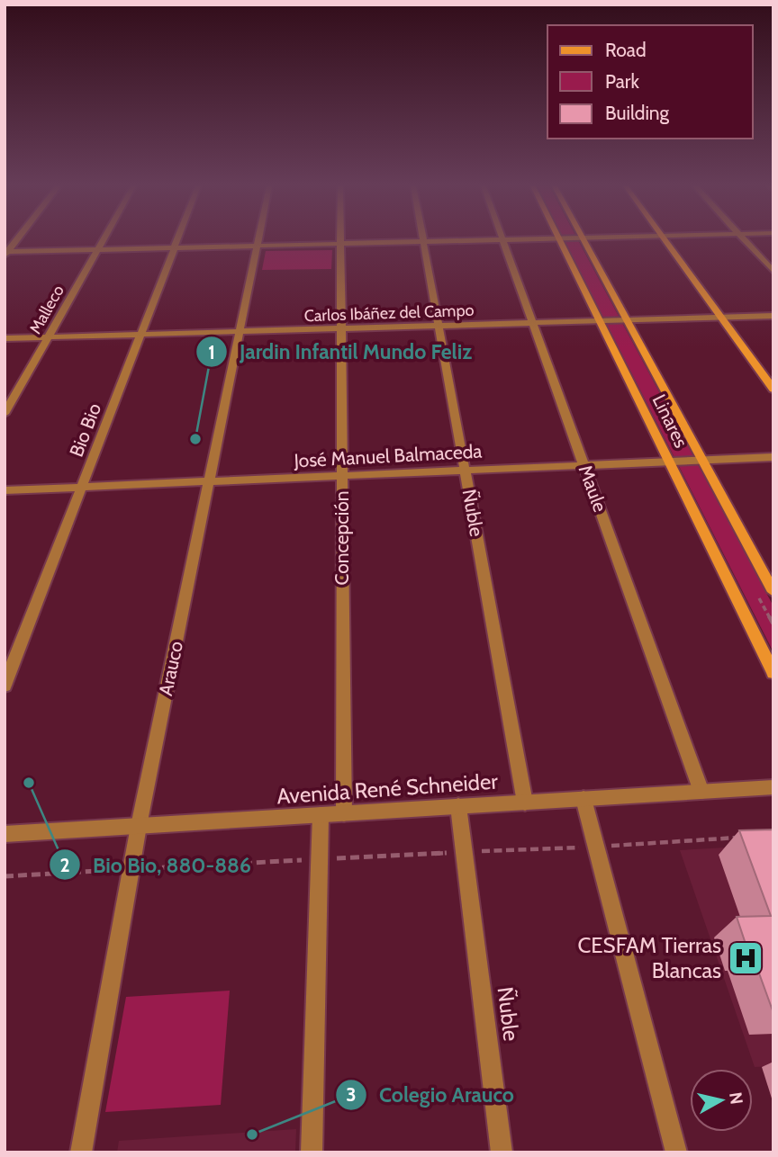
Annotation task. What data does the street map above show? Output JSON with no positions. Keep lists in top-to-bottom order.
{
  "streets": {
    "main road": ["Linares"],
    "street": [
      "Malleco",
      "Carlos Ibáñez del Campo",
      "Bio Bio",
      "José Manuel Balmaceda",
      "Maule",
      "Ñuble",
      "Concepción",
      "Arauco",
      "Avenida René Schneider"
    ]
  },
  "crossings": [
    ["Malleco", "Carlos Ibáñez del Campo"],
    ["Carlos Ibáñez del Campo", "Linares"],
    ["Carlos Ibáñez del Campo", "Bio Bio"],
    ["Carlos Ibáñez del Campo", "Maule"],
    ["Carlos Ibáñez del Campo", "Ñuble"],
    ["Carlos Ibáñez del Campo", "Concepción"],
    ["Carlos Ibáñez del Campo", "Arauco"],
    ["Linares", "José Manuel Balmaceda"],
    ["Bio Bio", "José Manuel Balmaceda"],
    ["José Manuel Balmaceda", "Maule"],
    ["José Manuel Balmaceda", "Ñuble"],
    ["José Manuel Balmaceda", "Concepción"],
    ["José Manuel Balmaceda", "Arauco"],
    ["Maule", "Avenida René Schneider"],
    ["Ñuble", "Avenida René Schneider"],
    ["Concepción", "Avenida René Schneider"],
    ["Arauco", "Avenida René Schneider"]
  ],
  "places": {
    "other": ["Jardin Infantil Mundo Feliz", "Bio Bio, 880-886", "Colegio Arauco"],
    "hospital": ["CESFAM Tierras Blancas"]
  },
  "legend": ["Road", "Park", "Building"],
  "north": "right"
}
